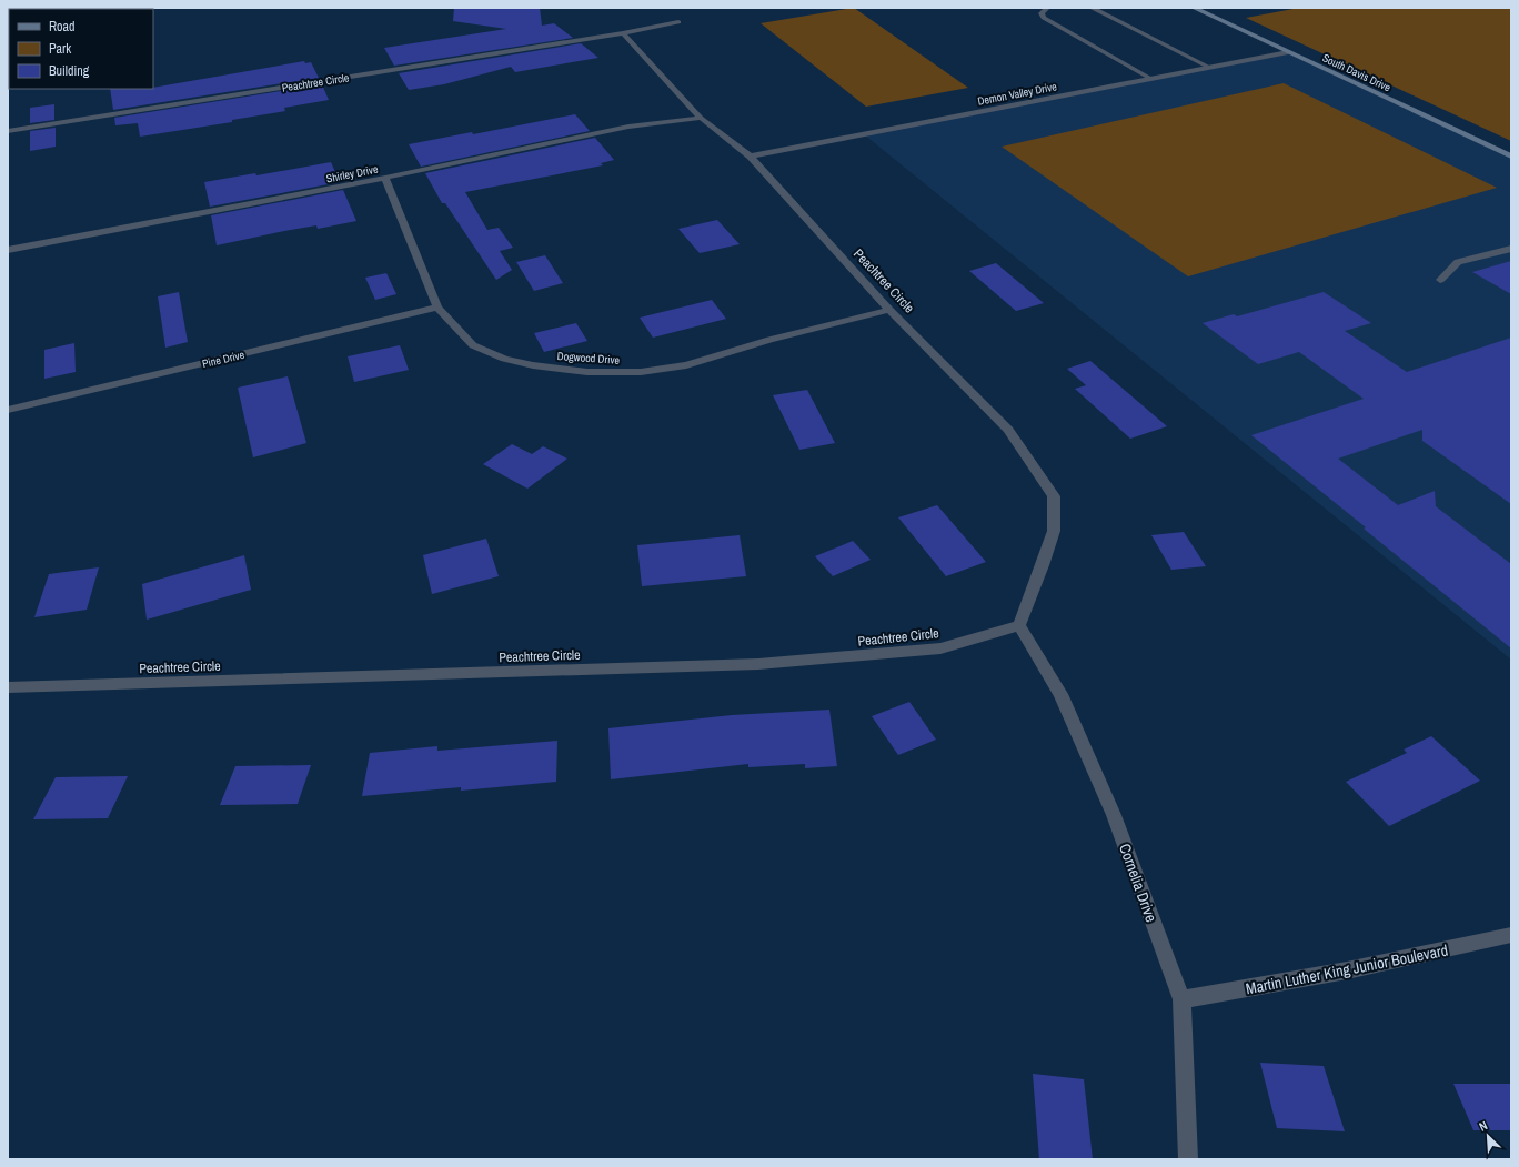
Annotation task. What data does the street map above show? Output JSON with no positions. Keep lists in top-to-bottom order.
{
  "streets": {
    "street": [
      "South Davis Drive",
      "Peachtree Circle",
      "Demon Valley Drive",
      "Shirley Drive",
      "Dogwood Drive",
      "Pine Drive",
      "Cornelia Drive",
      "Martin Luther King Junior Boulevard"
    ]
  },
  "crossings": [
    ["South Davis Drive", "Demon Valley Drive"],
    ["Peachtree Circle", "Demon Valley Drive"],
    ["Peachtree Circle", "Shirley Drive"],
    ["Peachtree Circle", "Dogwood Drive"],
    ["Peachtree Circle", "Cornelia Drive"],
    ["Shirley Drive", "Dogwood Drive"],
    ["Dogwood Drive", "Pine Drive"],
    ["Cornelia Drive", "Martin Luther King Junior Boulevard"]
  ],
  "legend": ["Road", "Park", "Building"],
  "north": "top left"
}
